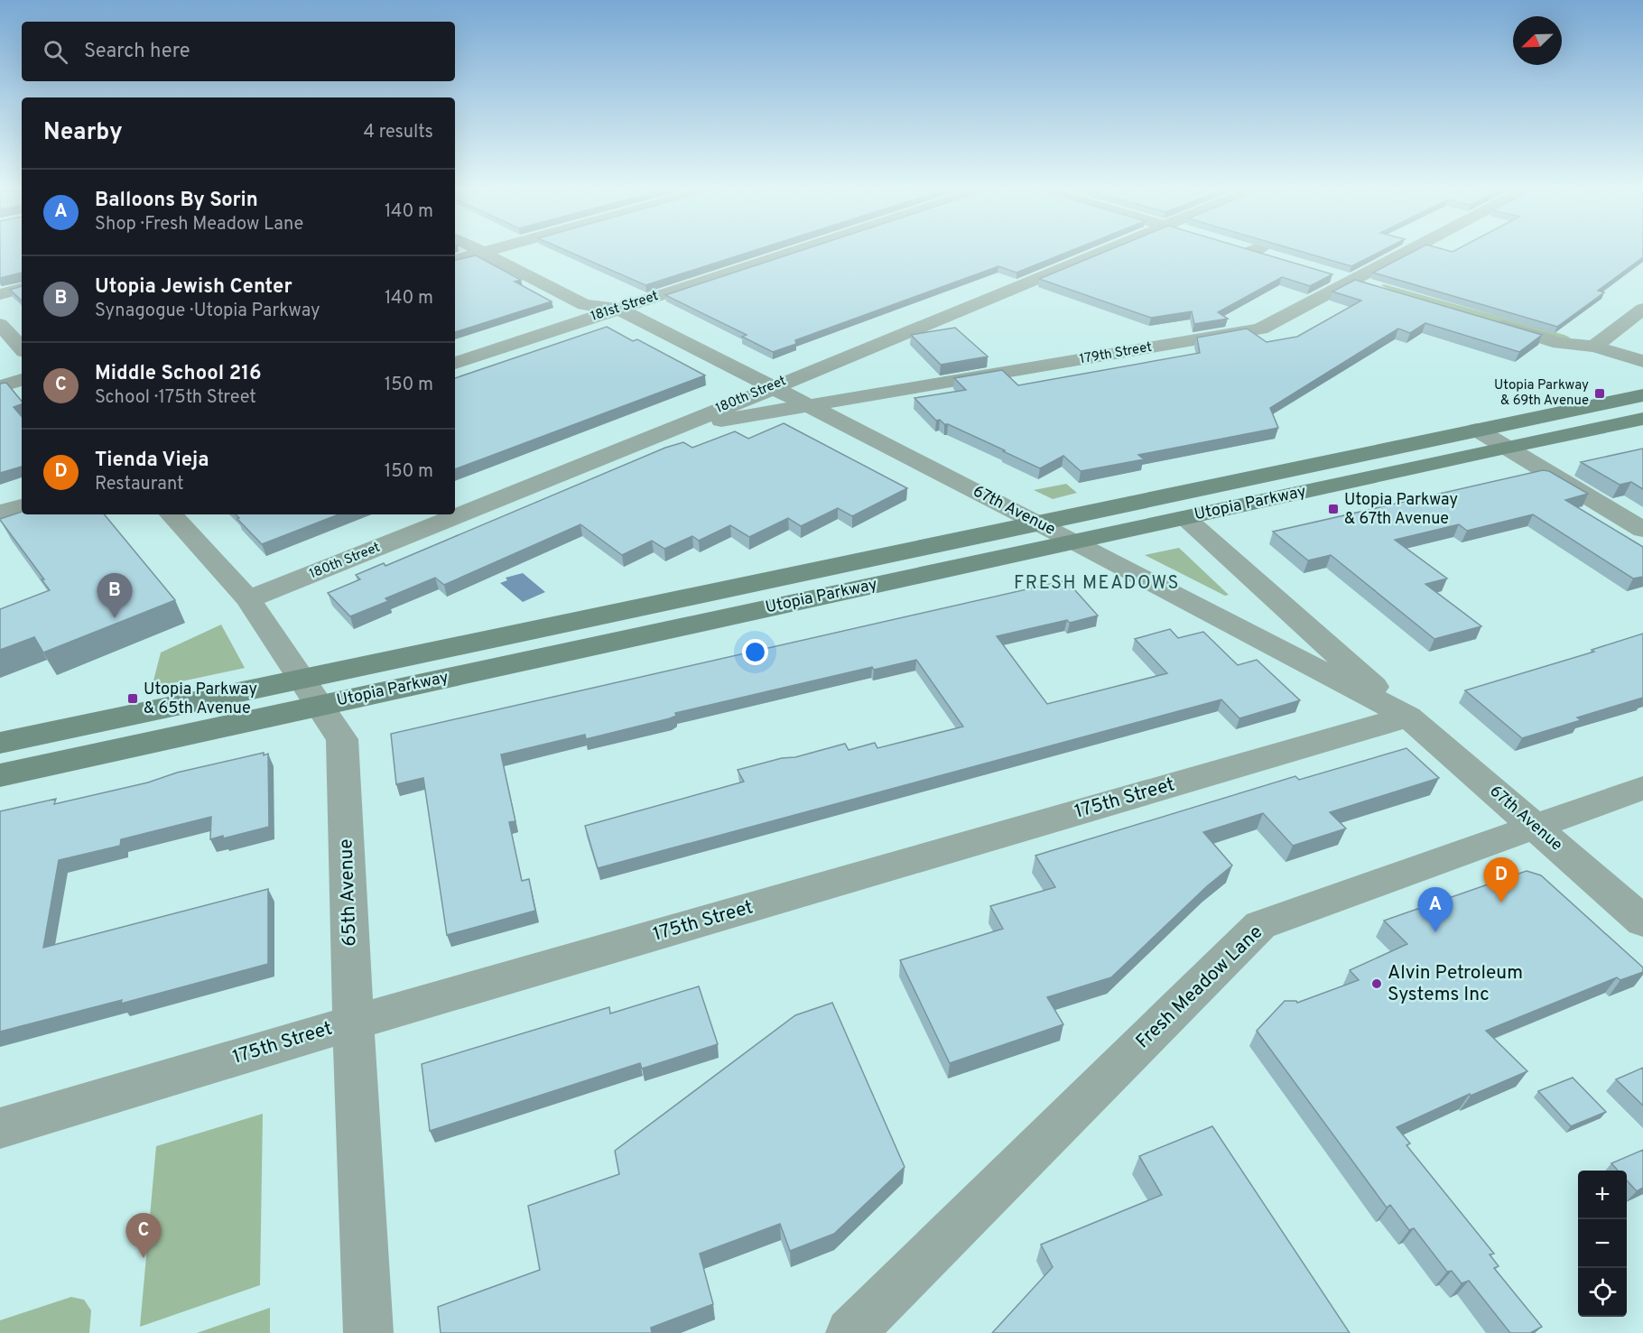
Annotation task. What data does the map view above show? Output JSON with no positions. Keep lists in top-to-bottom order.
{
  "streets": {
    "main road": ["Utopia Parkway"],
    "street": [
      "181st Street",
      "179th Street",
      "180th Street",
      "67th Avenue",
      "175th Street",
      "65th Avenue",
      "Fresh Meadow Lane"
    ]
  },
  "crossings": [
    ["181st Street", "67th Avenue"],
    ["179th Street", "180th Street"],
    ["179th Street", "67th Avenue"],
    ["180th Street", "67th Avenue"],
    ["180th Street", "65th Avenue"],
    ["Utopia Parkway", "67th Avenue"],
    ["Utopia Parkway", "65th Avenue"],
    ["67th Avenue", "175th Street"],
    ["67th Avenue", "Fresh Meadow Lane"],
    ["175th Street", "65th Avenue"]
  ],
  "districts": ["FRESH MEADOWS"],
  "places": {
    "transit": ["Utopia Parkway & 69th Avenue", "Utopia Parkway & 67th Avenue", "Utopia Parkway & 65th Avenue"],
    "other": ["Alvin Petroleum Systems Inc"]
  },
  "north": "bottom left",
  "page": {
    "search": "Search here",
    "heading": ["Nearby", "4 results"],
    "list": [
      {
        "mark": "A",
        "name": "Balloons By Sorin",
        "note": "Shop · Fresh Meadow Lane",
        "value": "140 m"
      },
      {
        "mark": "B",
        "name": "Utopia Jewish Center",
        "note": "Synagogue · Utopia Parkway",
        "value": "140 m"
      },
      {
        "mark": "C",
        "name": "Middle School 216",
        "note": "School · 175th Street",
        "value": "150 m"
      },
      {
        "mark": "D",
        "name": "Tienda Vieja",
        "note": "Restaurant",
        "value": "150 m"
      }
    ],
    "pins": [
      "B",
      "D",
      "A",
      "C"
    ],
    "map_buttons": ["+", "−"]
  }
}
